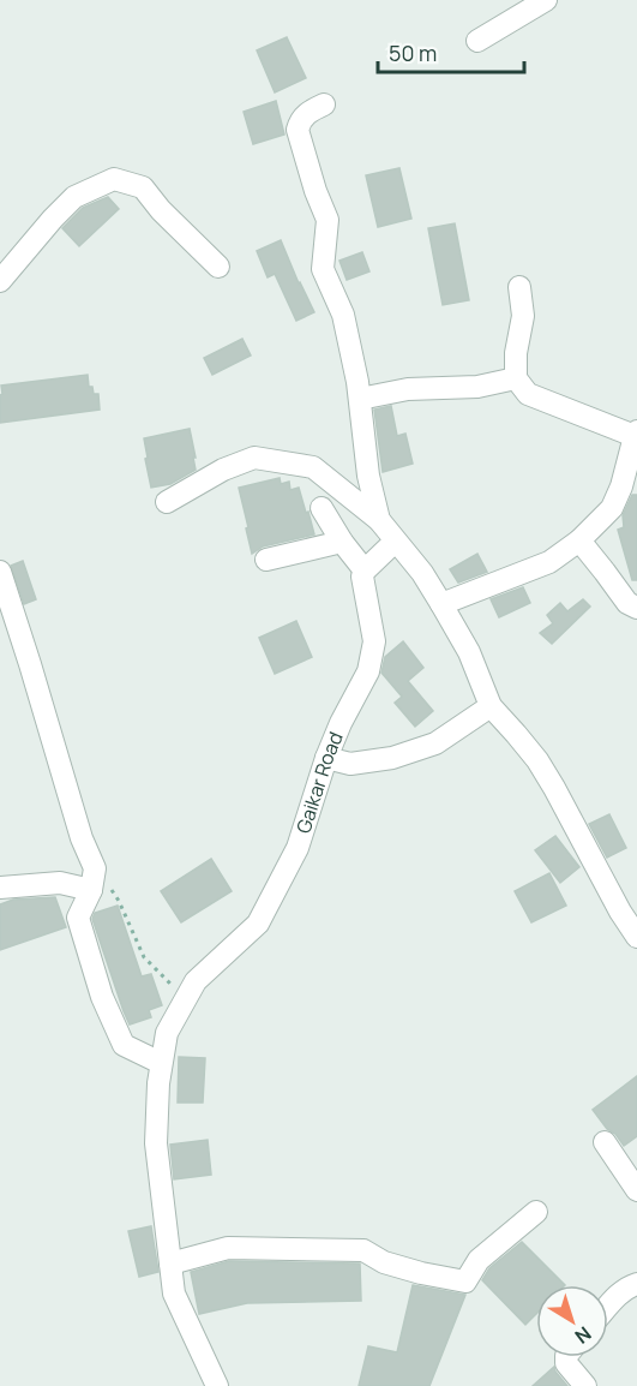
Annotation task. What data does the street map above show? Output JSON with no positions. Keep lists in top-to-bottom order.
{
  "streets": {
    "street": ["Gaikar Road"]
  },
  "scale_bar": "50 m",
  "north": "bottom right"
}
